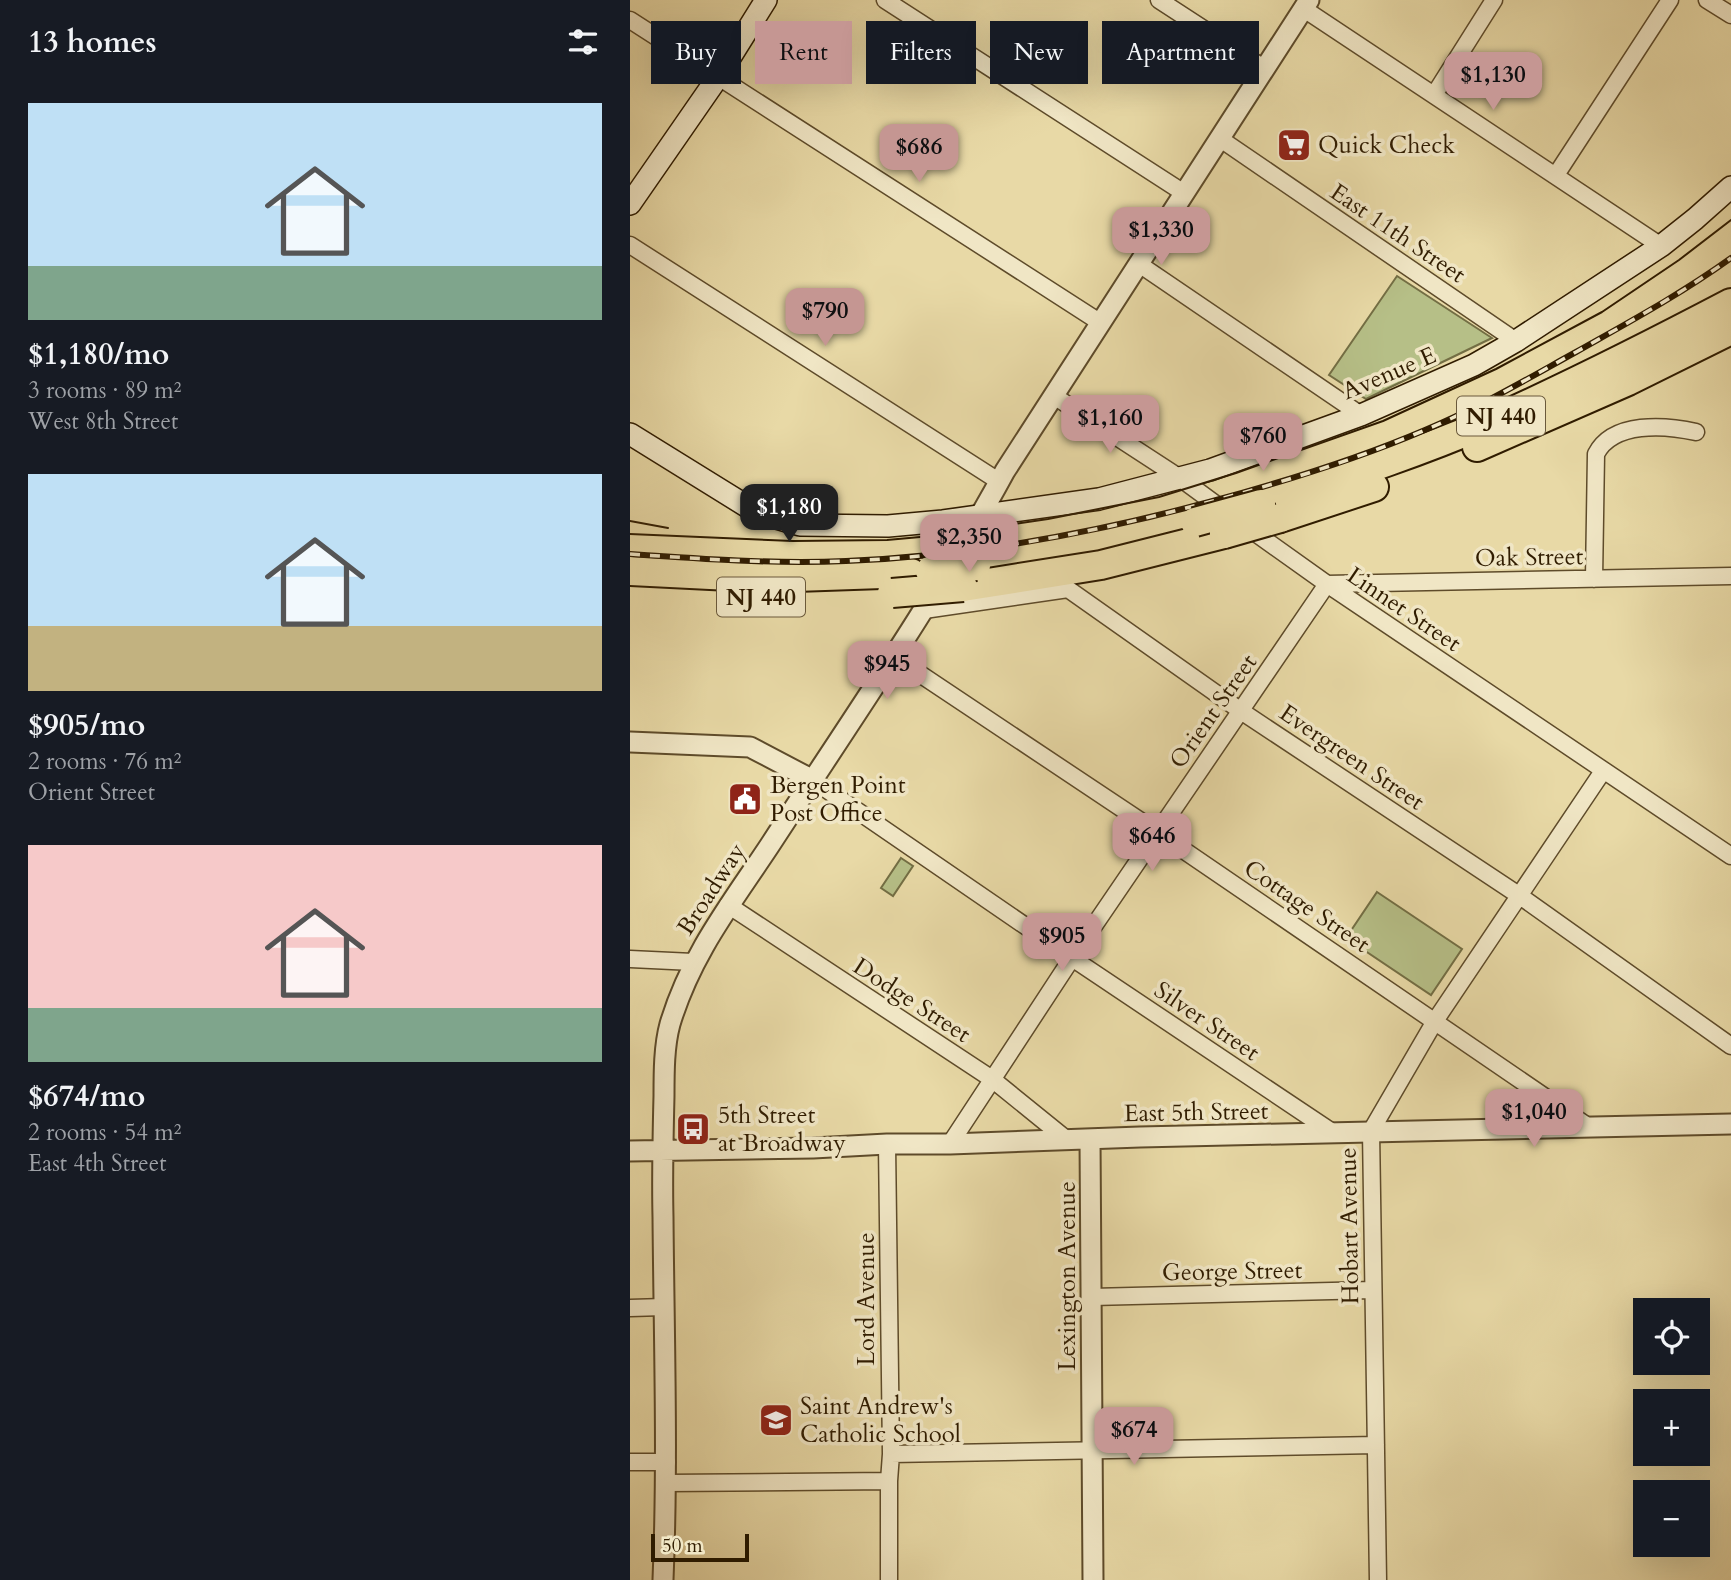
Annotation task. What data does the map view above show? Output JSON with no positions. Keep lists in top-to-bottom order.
{
  "streets": {
    "highway": ["NJ 440"],
    "main road": ["Avenue E"],
    "street": [
      "East 11th Street",
      "Oak Street",
      "Linnet Street",
      "Orient Street",
      "Evergreen Street",
      "Broadway",
      "Cottage Street",
      "Dodge Street",
      "Silver Street",
      "East 5th Street",
      "Hobart Avenue",
      "George Street",
      "Lexington Avenue",
      "Lord Avenue"
    ]
  },
  "crossings": [
    ["East 11th Street", "Avenue E"],
    ["East 11th Street", "Broadway"],
    ["Avenue E", "Linnet Street"],
    ["Avenue E", "Broadway"],
    ["Oak Street", "Linnet Street"],
    ["Oak Street", "Orient Street"],
    ["Linnet Street", "Orient Street"],
    ["Linnet Street", "Broadway"],
    ["Linnet Street", "Hobart Avenue"],
    ["Orient Street", "Evergreen Street"],
    ["Orient Street", "Cottage Street"],
    ["Orient Street", "Dodge Street"],
    ["Orient Street", "Silver Street"],
    ["Orient Street", "East 5th Street"],
    ["Evergreen Street", "Broadway"],
    ["Evergreen Street", "Hobart Avenue"],
    ["Broadway", "Cottage Street"],
    ["Broadway", "Dodge Street"],
    ["Broadway", "Silver Street"],
    ["Broadway", "East 5th Street"],
    ["Cottage Street", "East 5th Street"],
    ["Cottage Street", "Hobart Avenue"],
    ["Dodge Street", "East 5th Street"],
    ["Silver Street", "East 5th Street"],
    ["East 5th Street", "Hobart Avenue"],
    ["East 5th Street", "Lexington Avenue"],
    ["East 5th Street", "Lord Avenue"],
    ["Hobart Avenue", "George Street"],
    ["George Street", "Lexington Avenue"]
  ],
  "places": {
    "supermarket": ["Quick Check"],
    "public building": ["Bergen Point Post Office"],
    "bus stop": ["5th Street at Broadway"],
    "school or university": ["Saint Andrew's Catholic School"]
  },
  "scale_bar": "50 m",
  "page": {
    "heading": "13 homes",
    "chip": [
      "Buy",
      "Rent",
      "Filters",
      "New",
      "Apartment"
    ],
    "price": [
      "$1,130",
      "$686",
      "$1,330",
      "$790",
      "$1,160",
      "$760",
      "$1,180",
      "$2,350",
      "$945",
      "$646",
      "$905",
      "$1,040",
      "$674"
    ],
    "list": [
      {
        "name": "$1,180/mo",
        "note": "3 rooms · 89 m² · West 8th Street"
      },
      {
        "name": "$905/mo",
        "note": "2 rooms · 76 m² · Orient Street"
      },
      {
        "name": "$674/mo",
        "note": "2 rooms · 54 m² · East 4th Street"
      }
    ],
    "map_buttons": ["+", "−"],
    "scale": "50 m"
  }
}
